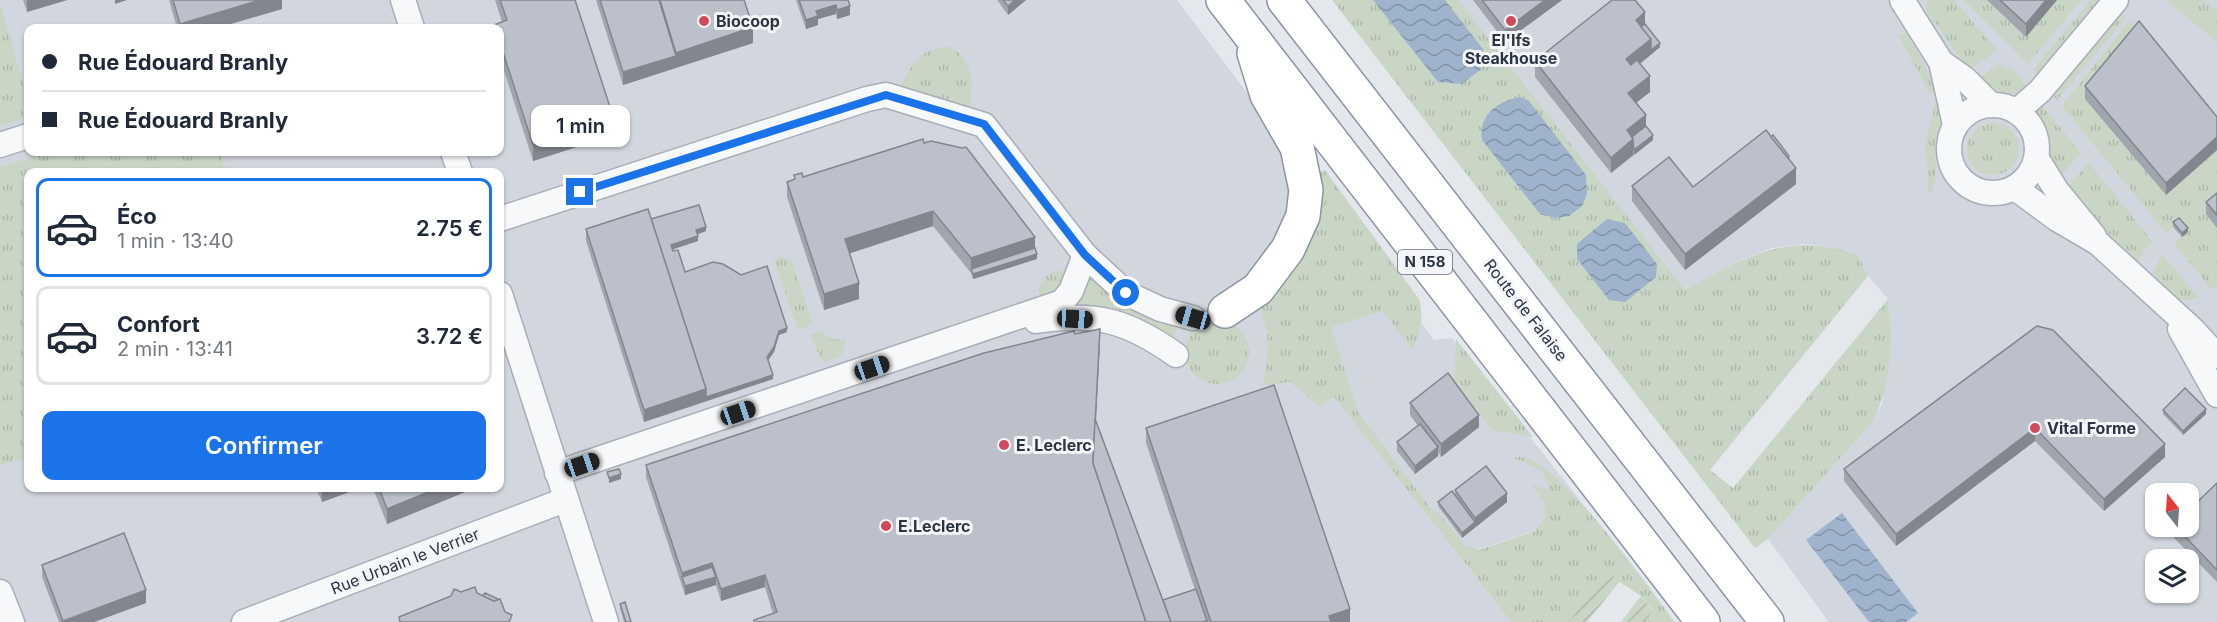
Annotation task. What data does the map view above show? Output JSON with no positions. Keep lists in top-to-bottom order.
{
  "streets": {
    "highway": ["N 158", "Route de Falaise"],
    "street": ["Rue Urbain le Verrier"]
  },
  "places": [
    "Biocoop",
    "El'Ifs Steakhouse",
    "Vital Forme",
    "E. Leclerc",
    "E.Leclerc"
  ],
  "north": "top",
  "page": {
    "banner": ["Rue Édouard Branly", "Rue Édouard Branly"],
    "bubble": "1 min",
    "list": [
      {
        "name": "Éco",
        "note": "1 min · 13:40",
        "value": "2.75 €"
      },
      {
        "name": "Confort",
        "note": "2 min · 13:41",
        "value": "3.72 €"
      }
    ],
    "buttons": "Confirmer"
  }
}
